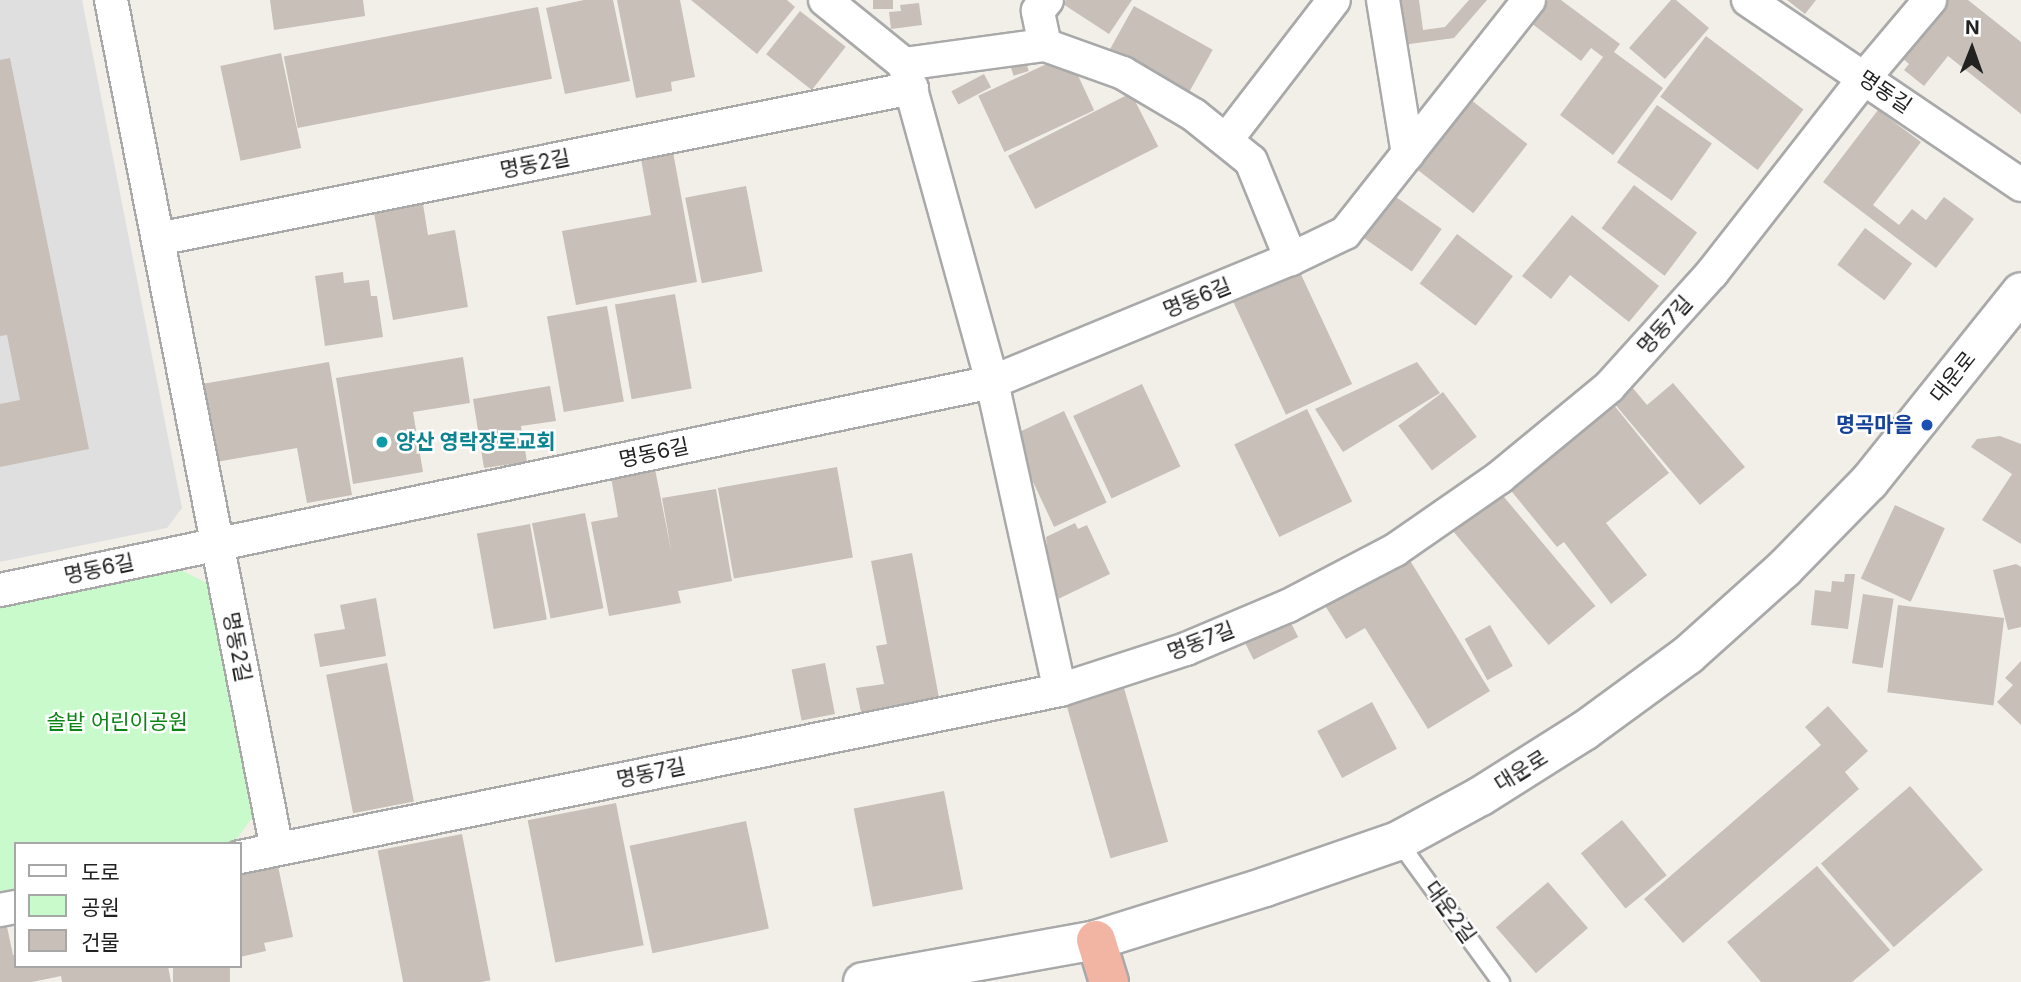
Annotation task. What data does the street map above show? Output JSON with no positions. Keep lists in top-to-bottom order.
{
  "streets": {
    "street": [
      "명동길",
      "명동2길",
      "명동6길",
      "명동7길",
      "대운로"
    ],
    "lane": ["대운2길"]
  },
  "crossings": [
    ["명동길", "명동7길"],
    ["명동2길", "명동6길"],
    ["명동2길", "명동7길"],
    ["대운로", "대운2길"]
  ],
  "parks": ["솔밭 어린이공원"],
  "places": ["명곡마을", "양산 영락장로교회"],
  "legend": ["도로", "공원", "건물"],
  "north": "top"
}
